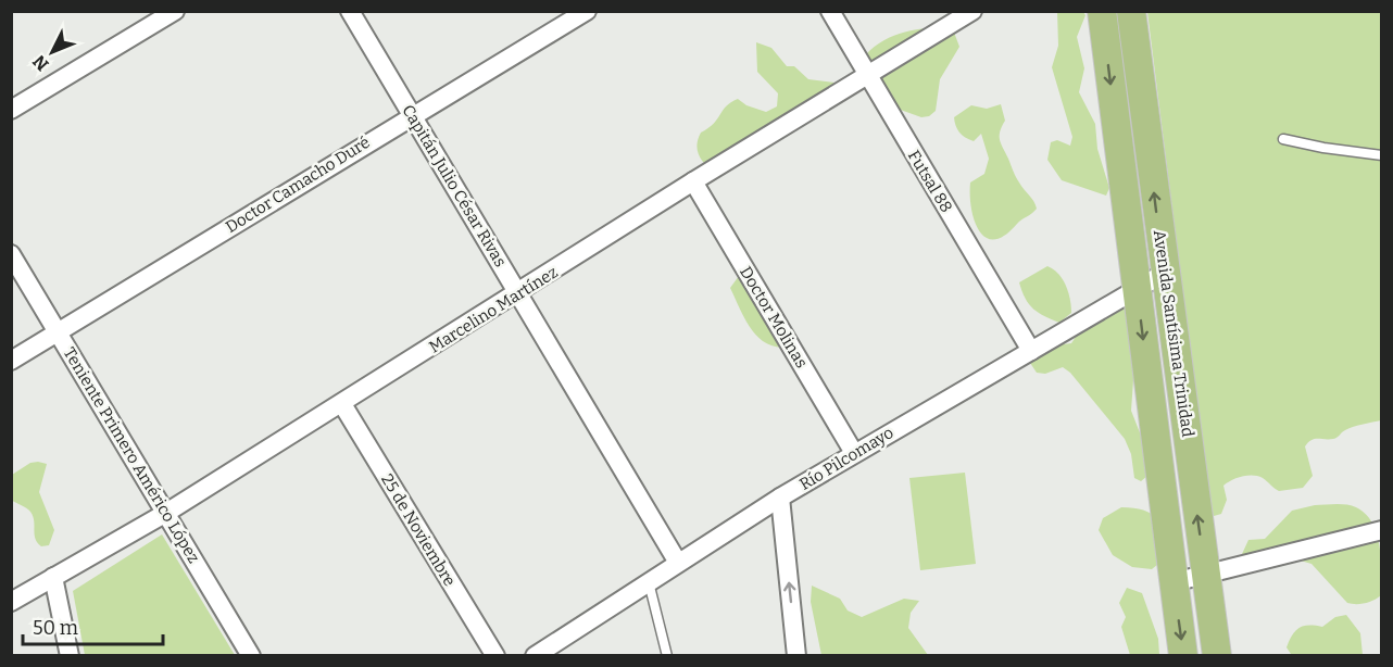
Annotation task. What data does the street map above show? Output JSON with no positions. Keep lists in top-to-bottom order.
{
  "streets": {
    "main road": ["Avenida Santísima Trinidad"],
    "street": [
      "Futsal 88",
      "Doctor Camacho Duré",
      "Capitán Julio César Rivas",
      "Marcelino Martínez",
      "Doctor Molinas",
      "Teniente Primero Américo López",
      "Río Pilcomayo",
      "25 de Noviembre"
    ]
  },
  "crossings": [
    ["Futsal 88", "Marcelino Martínez"],
    ["Futsal 88", "Río Pilcomayo"],
    ["Doctor Camacho Duré", "Capitán Julio César Rivas"],
    ["Doctor Camacho Duré", "Teniente Primero Américo López"],
    ["Capitán Julio César Rivas", "Marcelino Martínez"],
    ["Capitán Julio César Rivas", "Río Pilcomayo"],
    ["Marcelino Martínez", "Doctor Molinas"],
    ["Marcelino Martínez", "Teniente Primero Américo López"],
    ["Marcelino Martínez", "25 de Noviembre"],
    ["Doctor Molinas", "Río Pilcomayo"],
    ["Avenida Santísima Trinidad", "Río Pilcomayo"]
  ],
  "scale_bar": "50 m",
  "north": "bottom left"
}
